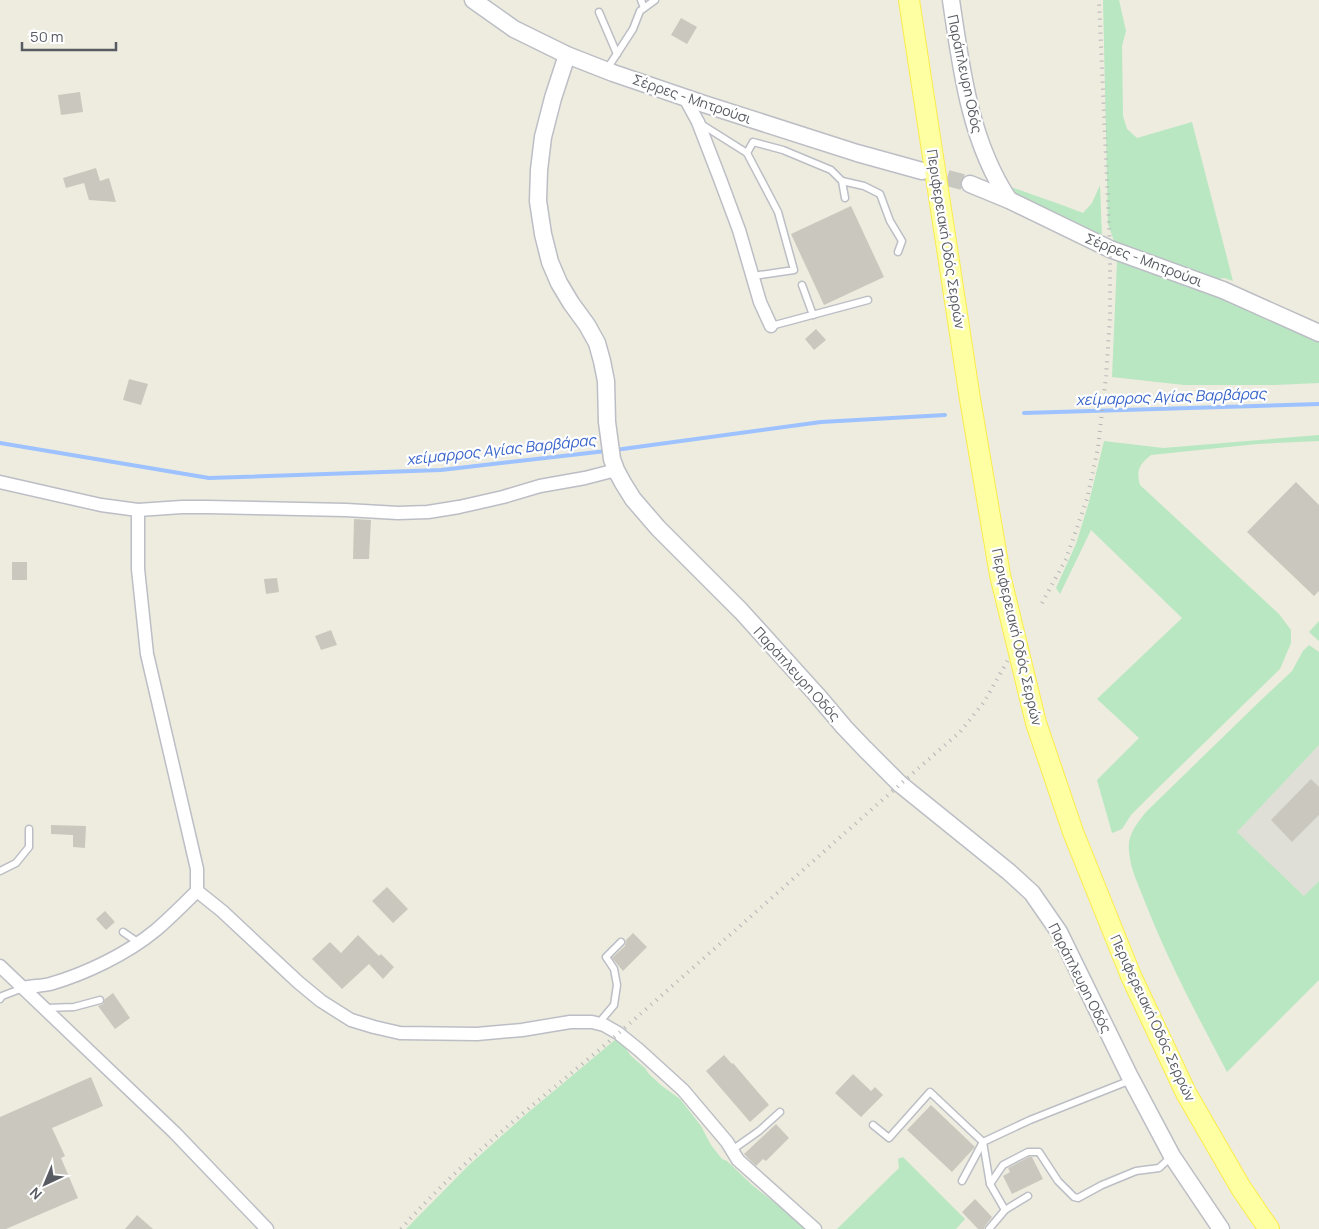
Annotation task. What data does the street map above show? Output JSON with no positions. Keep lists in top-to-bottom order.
{
  "streets": {
    "main road": ["Περιφερειακή Οδός Σερρών"],
    "street": ["Παράπλευρη Οδός", "Σέρρες - Μητρούσι"]
  },
  "crossings": [
    ["Παράπλευρη Οδός", "Σέρρες - Μητρούσι"]
  ],
  "water": ["χείμαρρος Αγίας Βαρβάρας"],
  "scale_bar": "50 m",
  "north": "bottom left"
}
